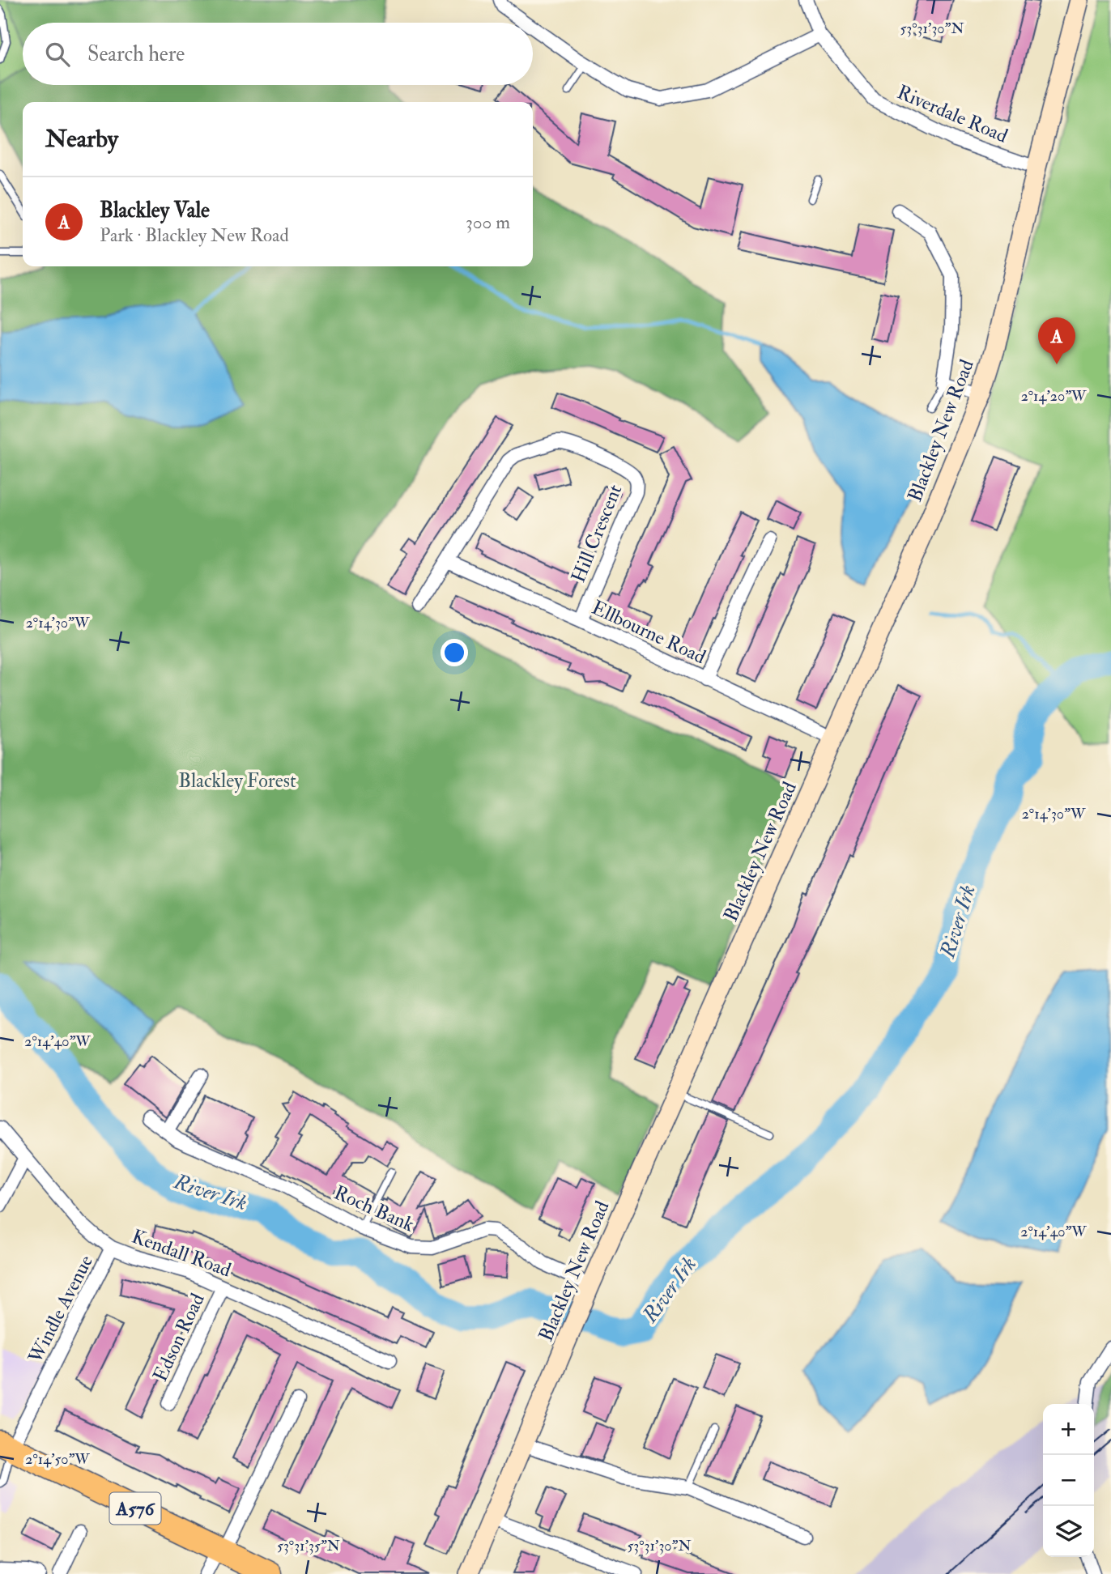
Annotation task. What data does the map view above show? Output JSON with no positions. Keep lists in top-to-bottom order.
{
  "streets": {
    "highway": ["A576"],
    "street": [
      "Riverdale Road",
      "Blackley New Road",
      "Hill Crescent",
      "Ellbourne Road",
      "Roch Bank",
      "Kendall Road",
      "Windle Avenue",
      "Edson Road"
    ]
  },
  "crossings": [
    ["Riverdale Road", "Blackley New Road"],
    ["Blackley New Road", "Ellbourne Road"],
    ["Blackley New Road", "Roch Bank"],
    ["Hill Crescent", "Ellbourne Road"],
    ["Kendall Road", "Windle Avenue"],
    ["Kendall Road", "Edson Road"],
    ["Windle Avenue", "A576"]
  ],
  "water": ["River Irk"],
  "parks": ["Blackley Forest"],
  "page": {
    "search": "Search here",
    "heading": "Nearby",
    "list": [
      {
        "mark": "A",
        "name": "Blackley Vale",
        "note": "Park · Blackley New Road",
        "value": "300 m"
      }
    ],
    "pins": "A",
    "map_buttons": ["+", "−"]
  },
  "coordinates": [
    "53°31'30\"N",
    "2°14'20\"W",
    "2°14'30\"W",
    "2°14'40\"W",
    "2°14'50\"W",
    "53°31'35\"N"
  ]
}
